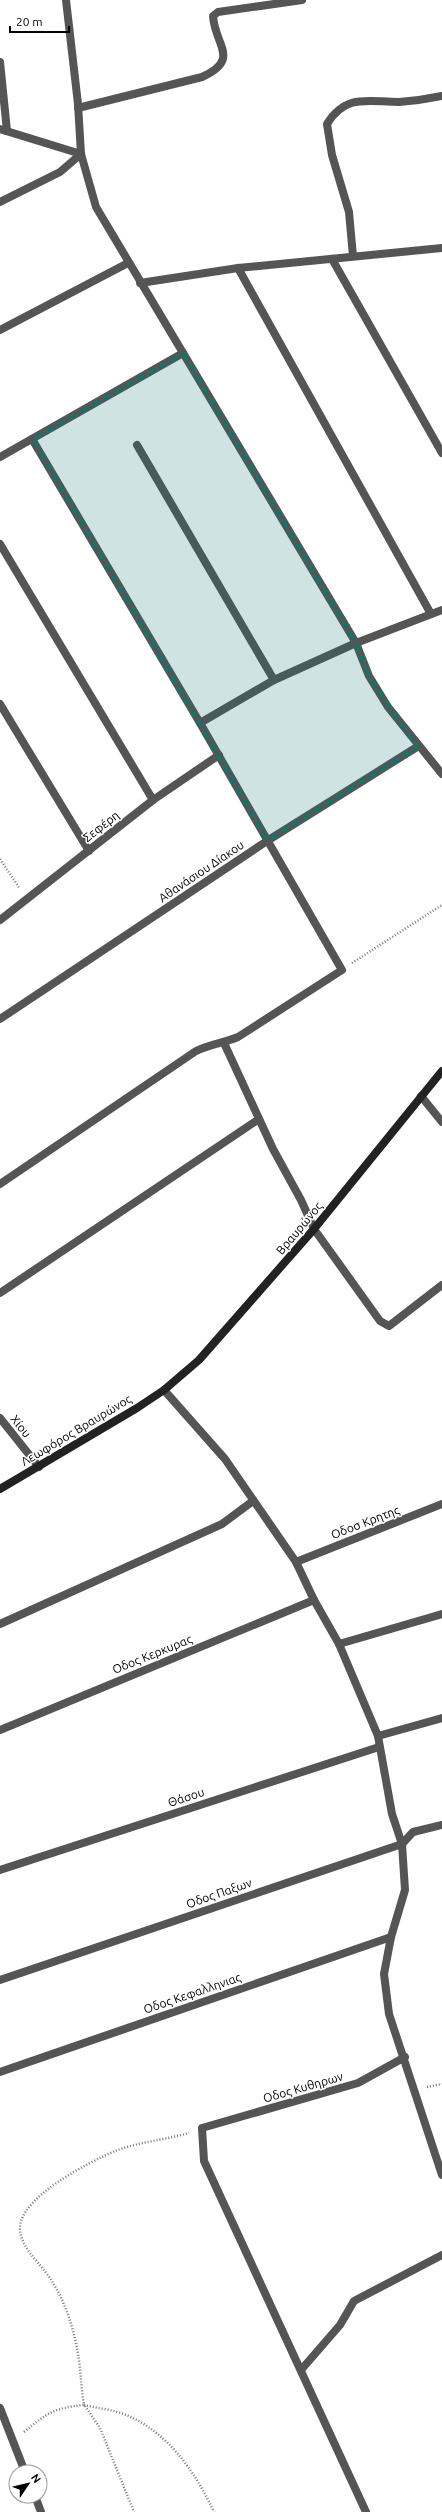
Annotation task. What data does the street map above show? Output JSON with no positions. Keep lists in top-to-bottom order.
{
  "streets": {
    "main road": ["Βραυρώνος", "Λεωφόρος Βραυρώνος"],
    "street": [
      "Σεφέρη",
      "Αθανάσιου Δίακου",
      "Χίου",
      "Οδοσ Κρητης",
      "Οδος Κερκυρας",
      "Θάσου",
      "Οδος Παξων",
      "Οδος Κεφαλληνιας",
      "Οδος Κυθηρων"
    ]
  },
  "crossings": [
    ["Βραυρώνος", "Λεωφόρος Βραυρώνος"],
    ["Χίου", "Λεωφόρος Βραυρώνος"]
  ],
  "scale_bar": "20 m",
  "north": "top right"
}
